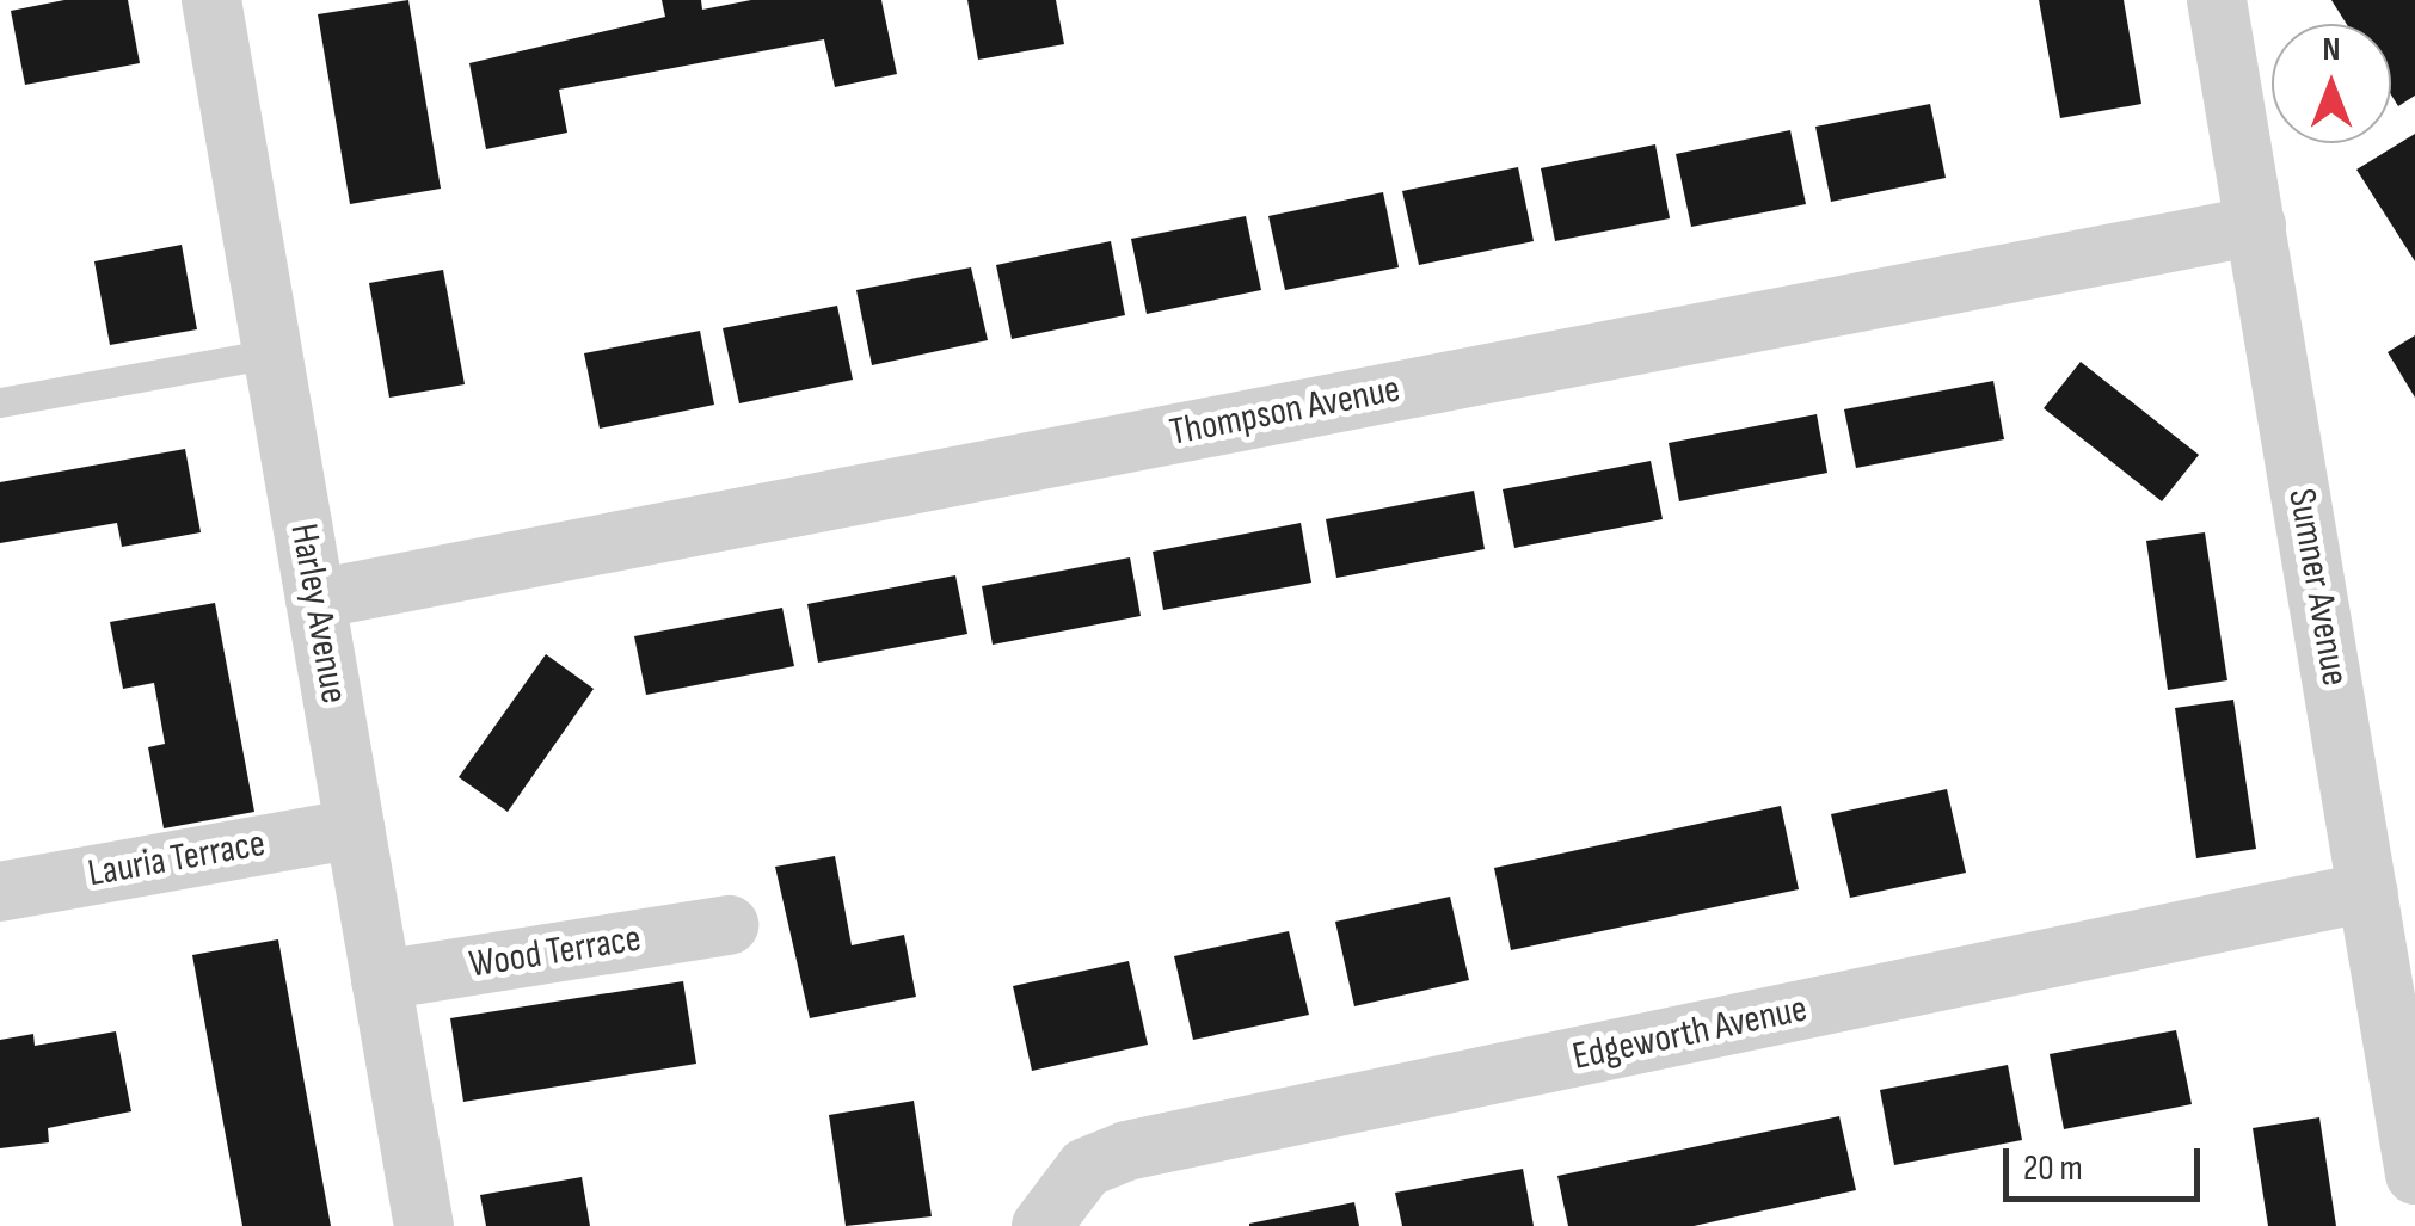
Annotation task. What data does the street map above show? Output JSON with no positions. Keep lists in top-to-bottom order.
{
  "streets": {
    "street": [
      "Thompson Avenue",
      "Sumner Avenue",
      "Harley Avenue",
      "Lauria Terrace",
      "Wood Terrace",
      "Edgeworth Avenue"
    ]
  },
  "crossings": [
    ["Thompson Avenue", "Sumner Avenue"],
    ["Thompson Avenue", "Harley Avenue"],
    ["Sumner Avenue", "Edgeworth Avenue"],
    ["Harley Avenue", "Lauria Terrace"],
    ["Harley Avenue", "Wood Terrace"]
  ],
  "scale_bar": "20 m",
  "north": "top"
}
